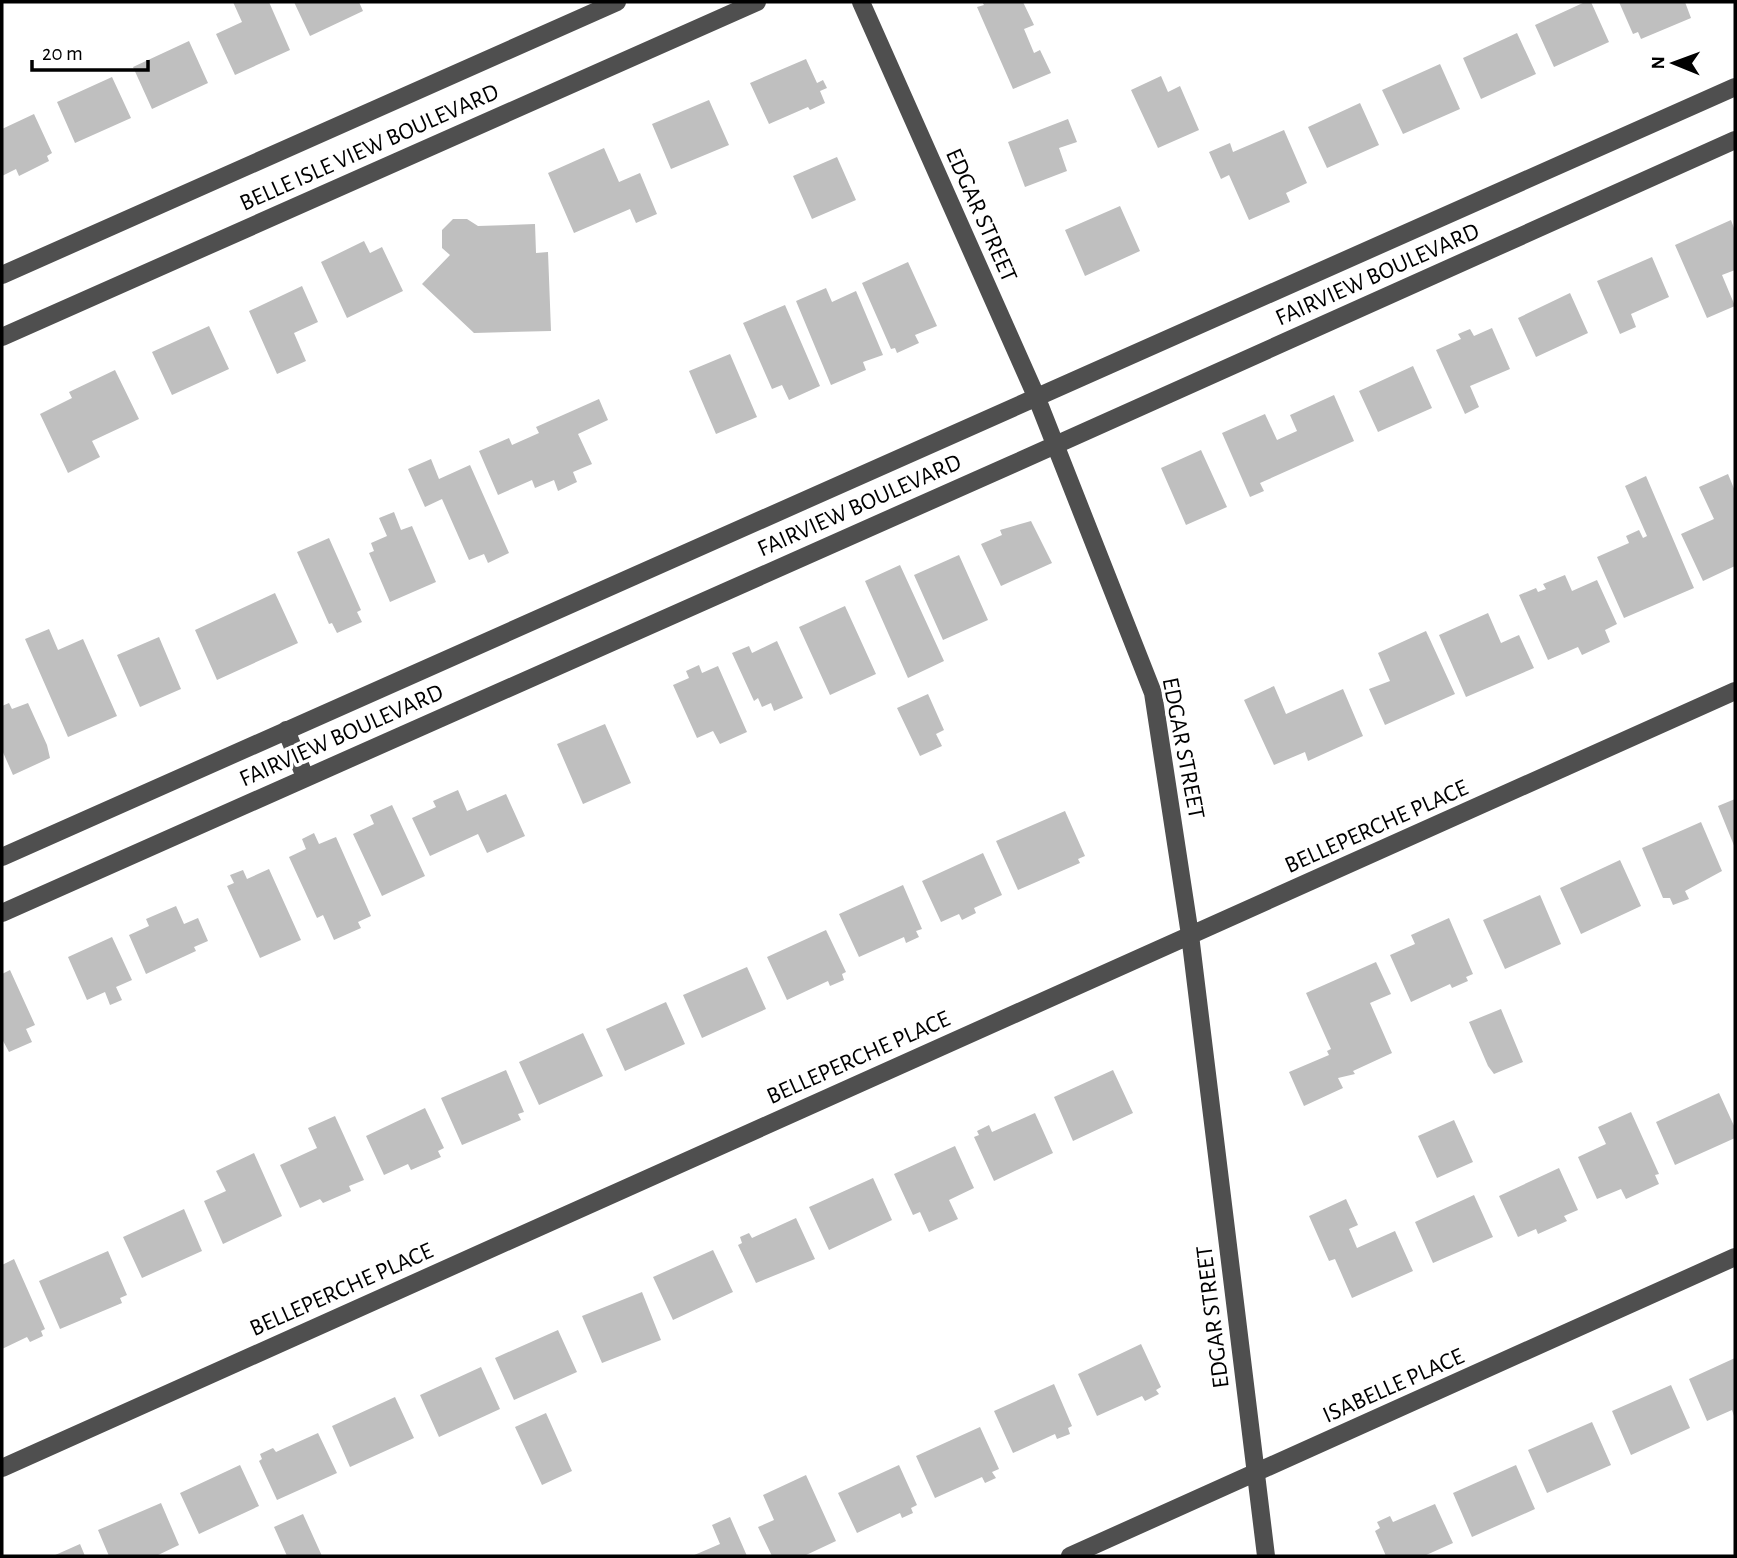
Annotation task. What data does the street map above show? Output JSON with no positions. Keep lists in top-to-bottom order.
{
  "streets": {
    "street": [
      "BELLE ISLE VIEW BOULEVARD",
      "EDGAR STREET",
      "FAIRVIEW BOULEVARD",
      "BELLEPERCHE PLACE",
      "ISABELLE PLACE"
    ]
  },
  "crossings": [
    ["EDGAR STREET", "FAIRVIEW BOULEVARD"],
    ["EDGAR STREET", "BELLEPERCHE PLACE"],
    ["EDGAR STREET", "ISABELLE PLACE"]
  ],
  "scale_bar": "20 m",
  "north": "left"
}
